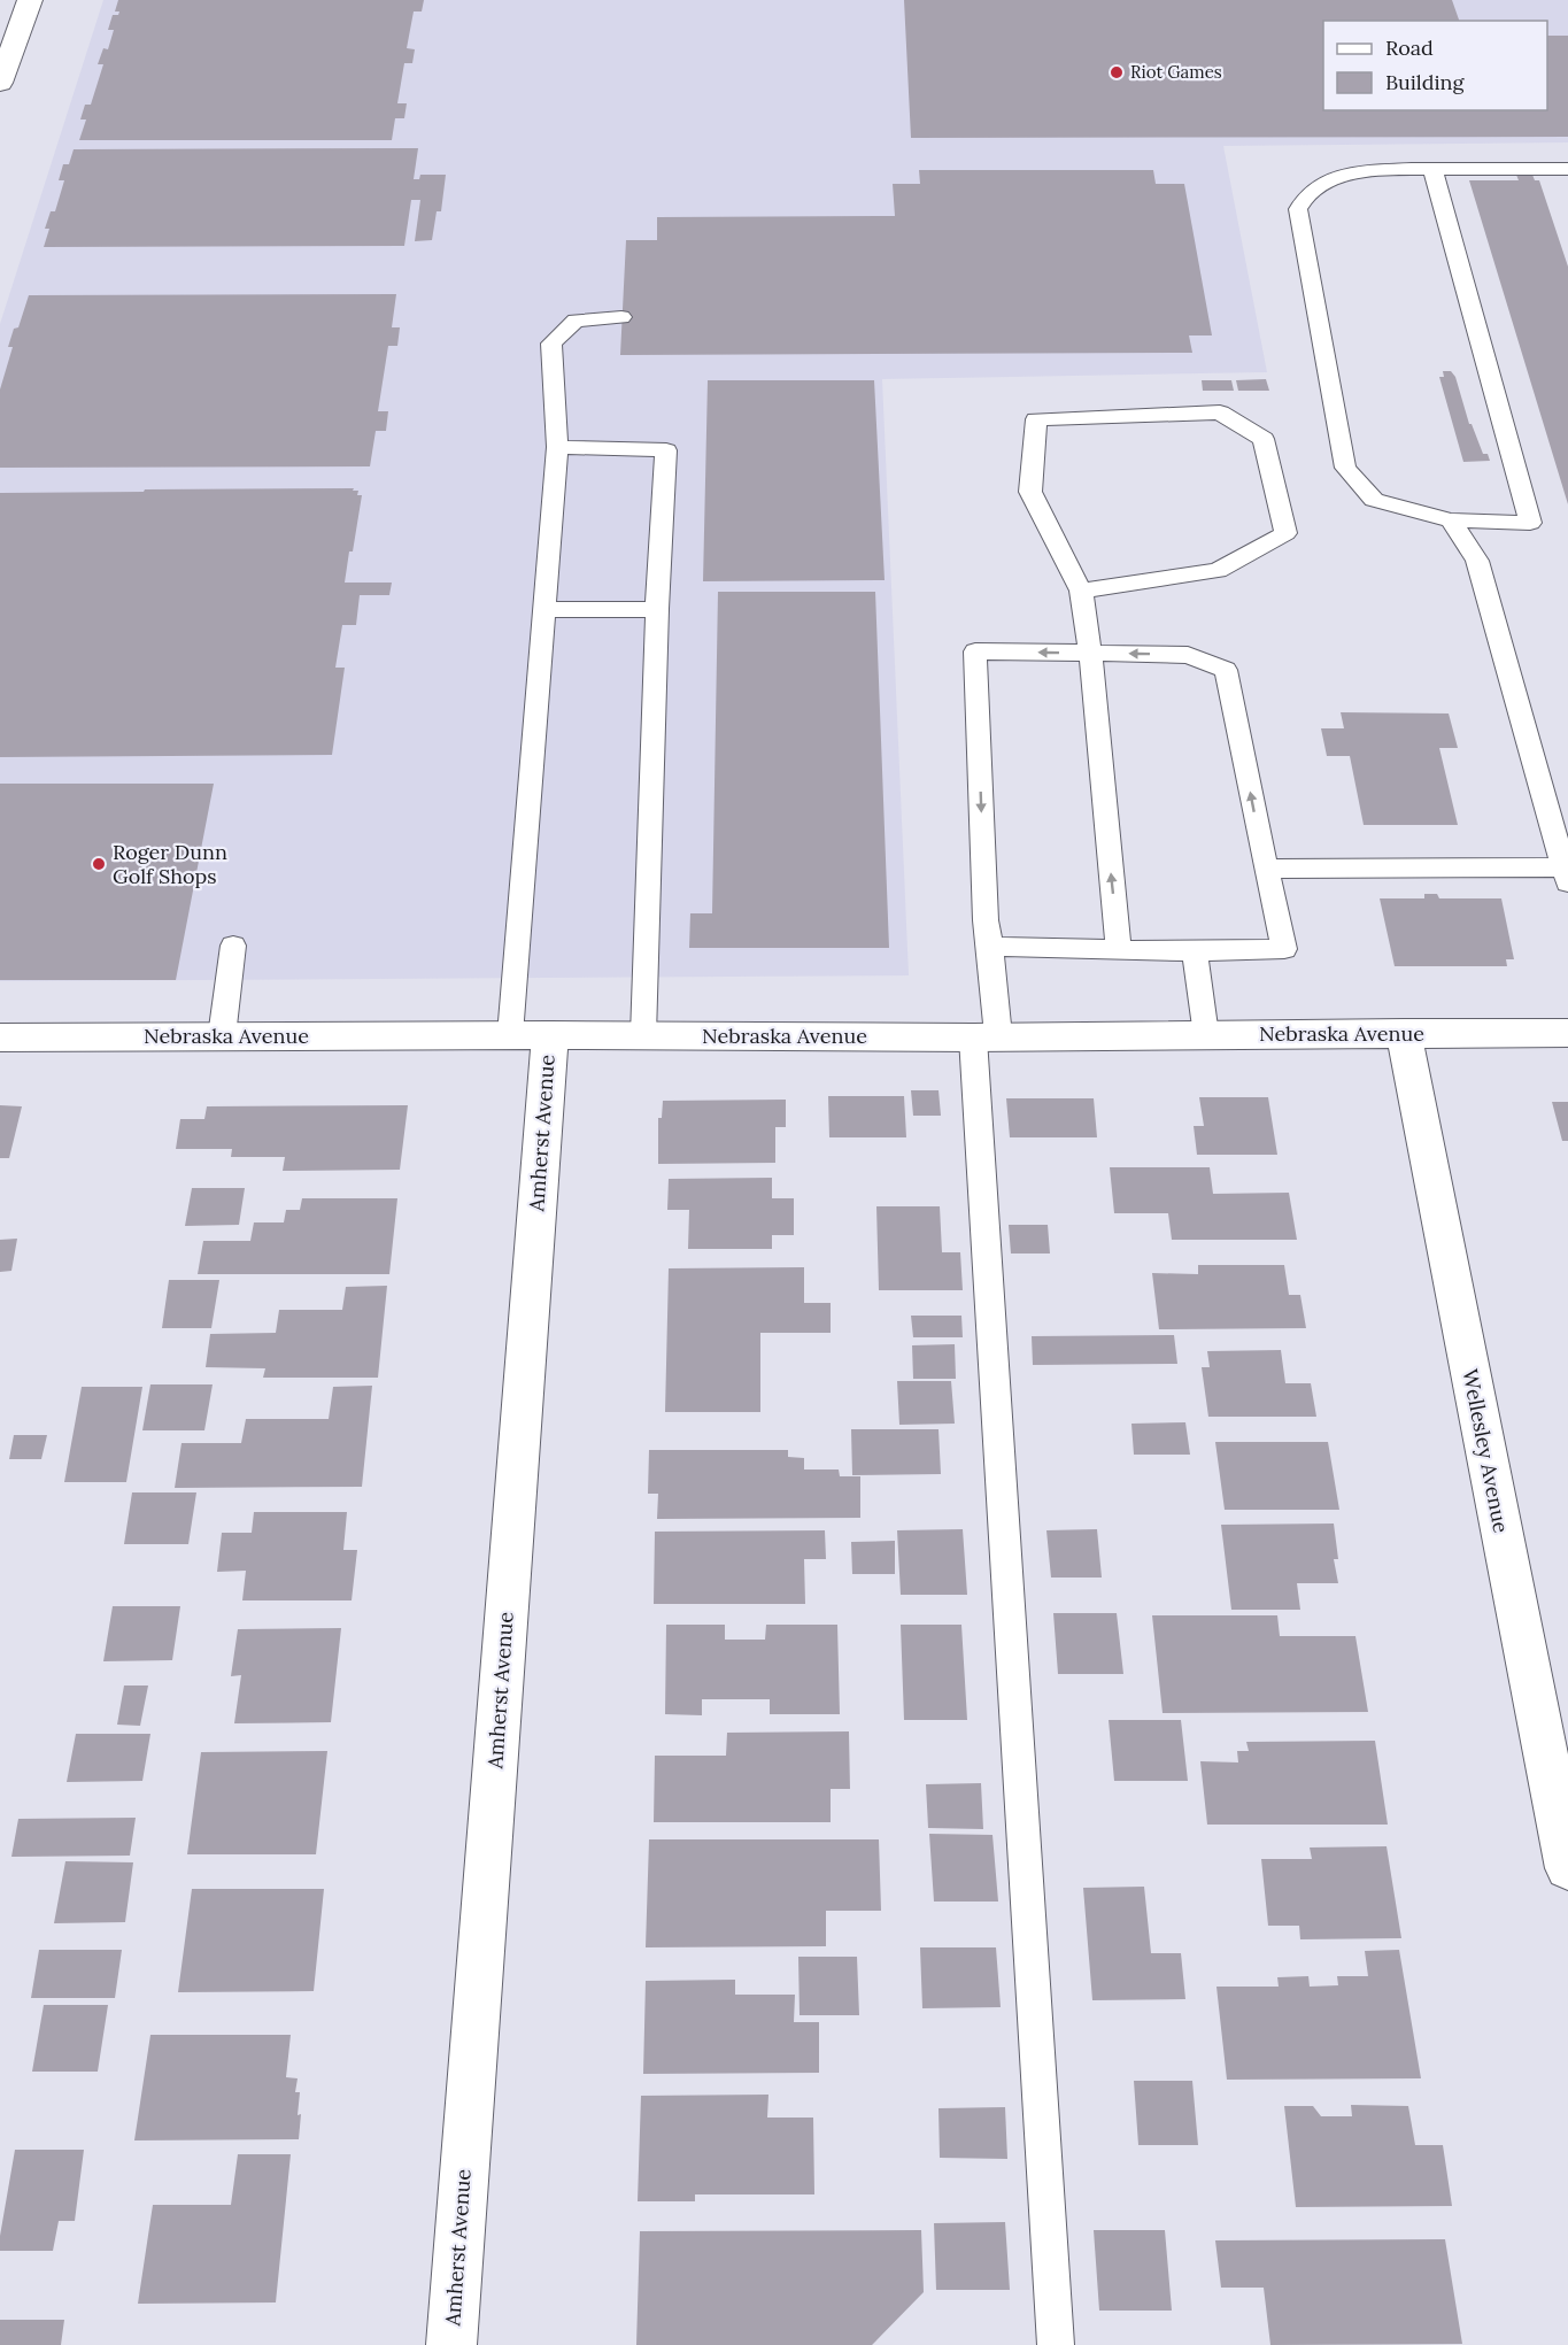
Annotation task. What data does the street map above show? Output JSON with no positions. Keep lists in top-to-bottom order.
{
  "streets": {
    "street": ["Nebraska Avenue", "Amherst Avenue", "Wellesley Avenue"]
  },
  "crossings": [
    ["Nebraska Avenue", "Amherst Avenue"],
    ["Nebraska Avenue", "Wellesley Avenue"]
  ],
  "places": ["Riot Games", "Roger Dunn Golf Shops"],
  "legend": ["Road", "Building"]
}
